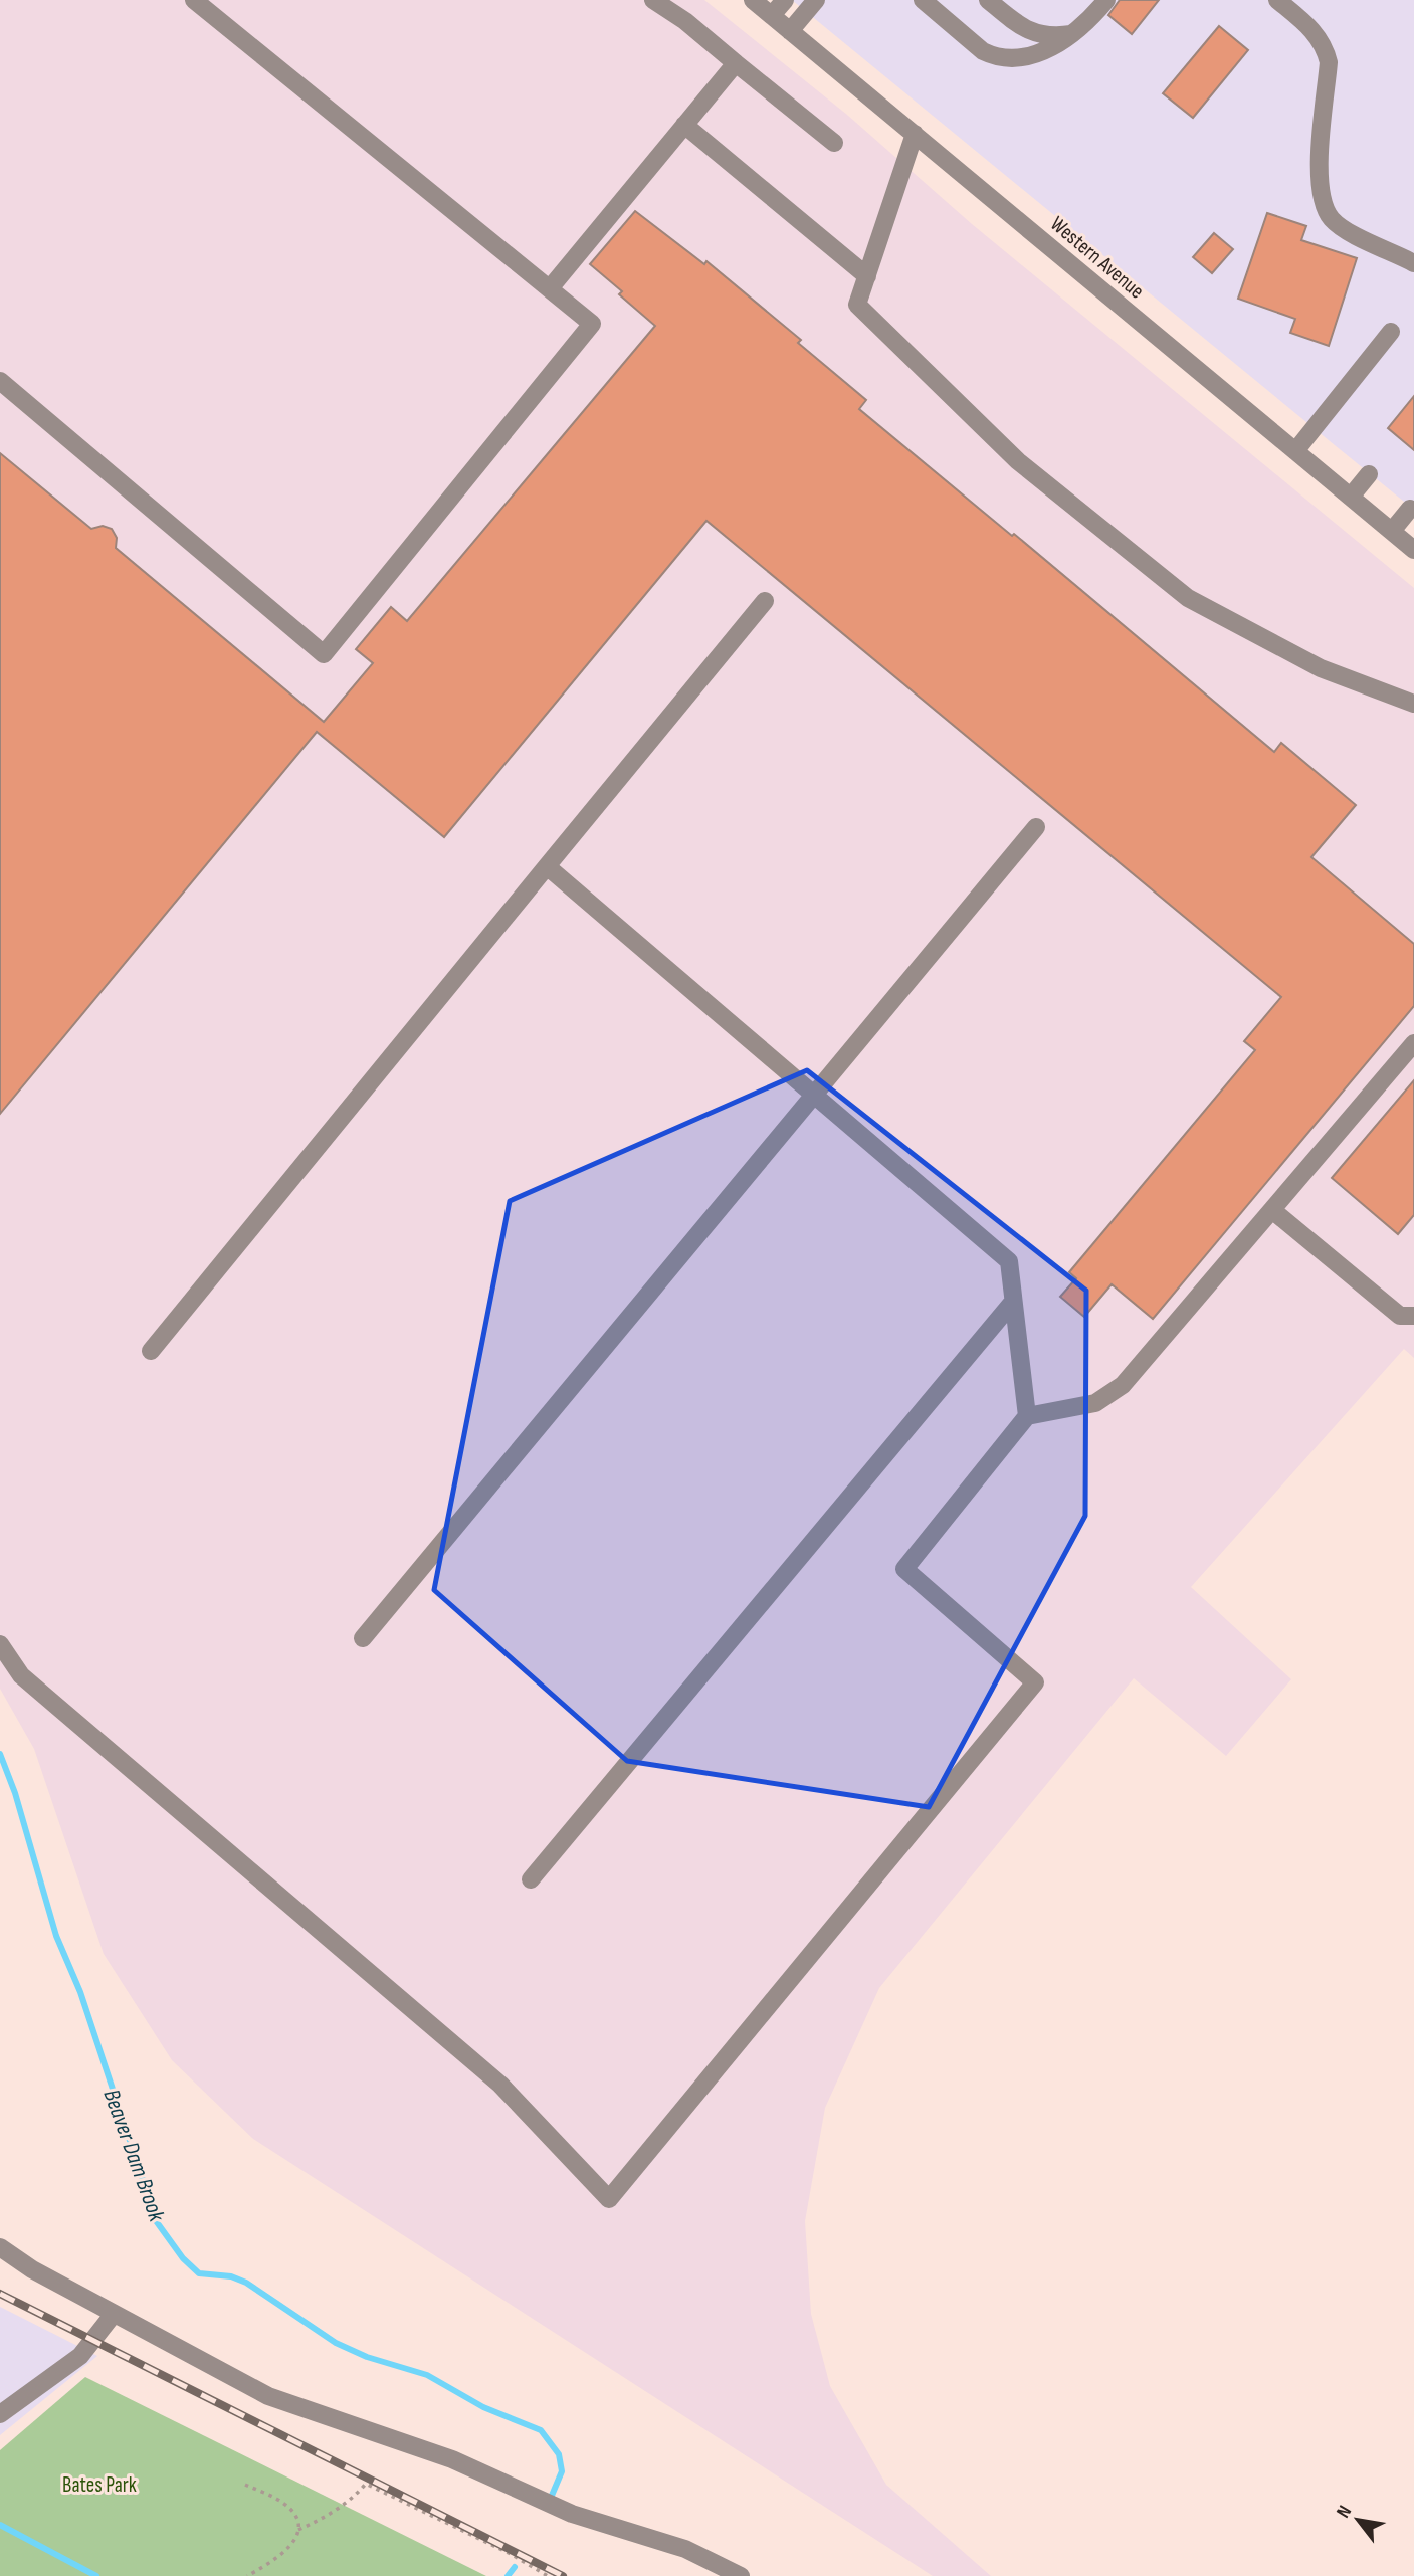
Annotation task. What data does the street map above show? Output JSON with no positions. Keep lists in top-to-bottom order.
{
  "streets": {
    "street": ["Western Avenue"]
  },
  "water": ["Beaver Dam Brook"],
  "parks": ["Bates Park"],
  "north": "top left"
}
